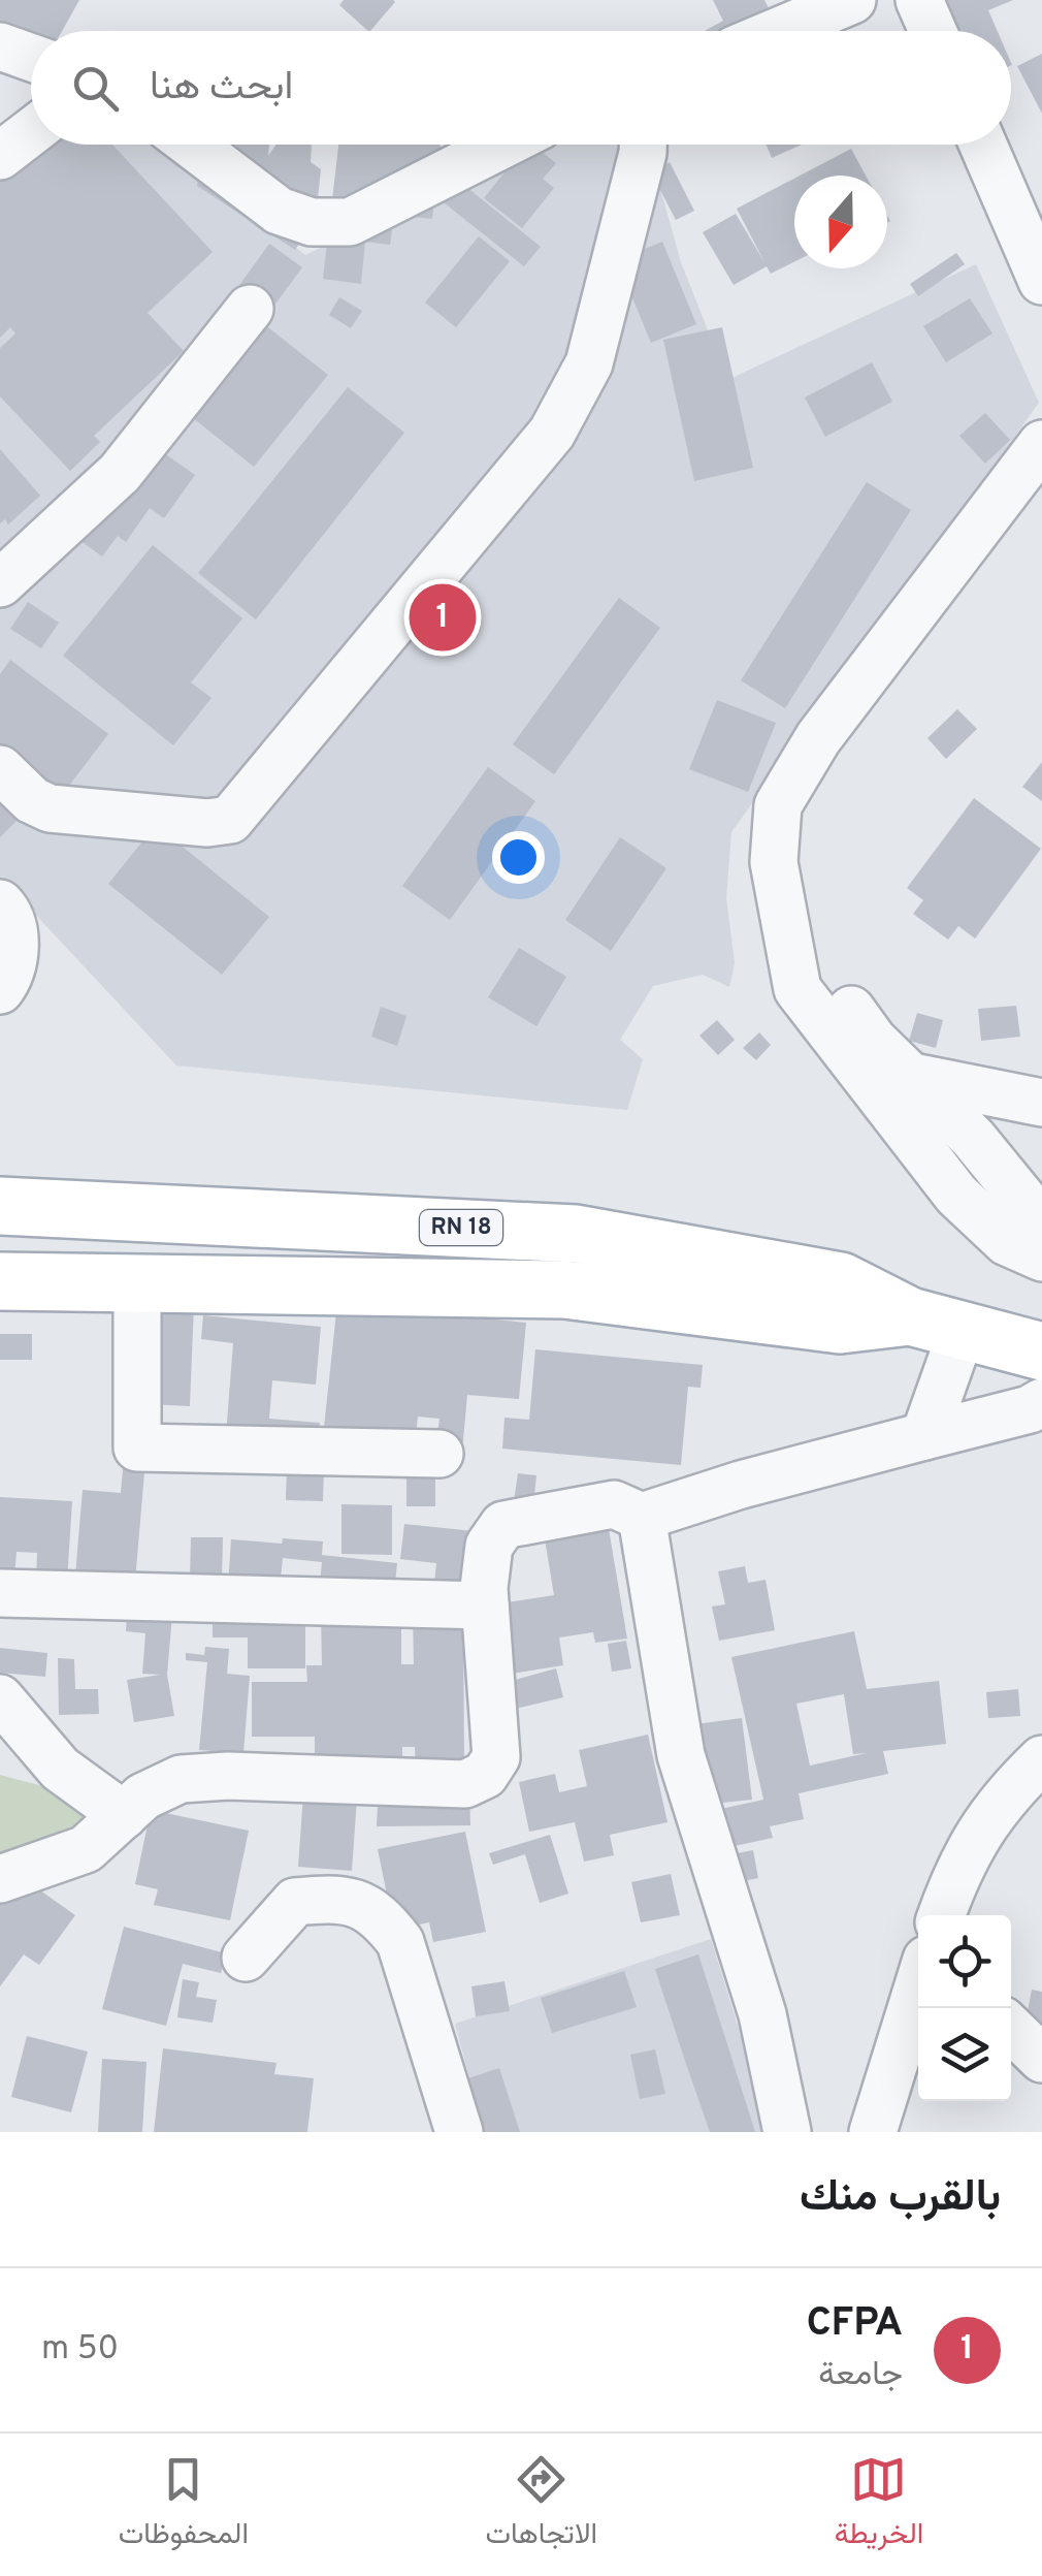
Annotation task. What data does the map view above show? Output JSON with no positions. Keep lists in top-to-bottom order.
{
  "streets": {
    "main road": ["RN 18"]
  },
  "north": "bottom",
  "page": {
    "search": "ابحث هنا",
    "pins": "1",
    "heading": "بالقرب منك",
    "list": [
      {
        "mark": "1",
        "name": "CFPA",
        "note": "جامعة",
        "value": "50 m"
      }
    ],
    "nav": ["الخريطة", "الاتجاهات", "المحفوظات"]
  }
}
